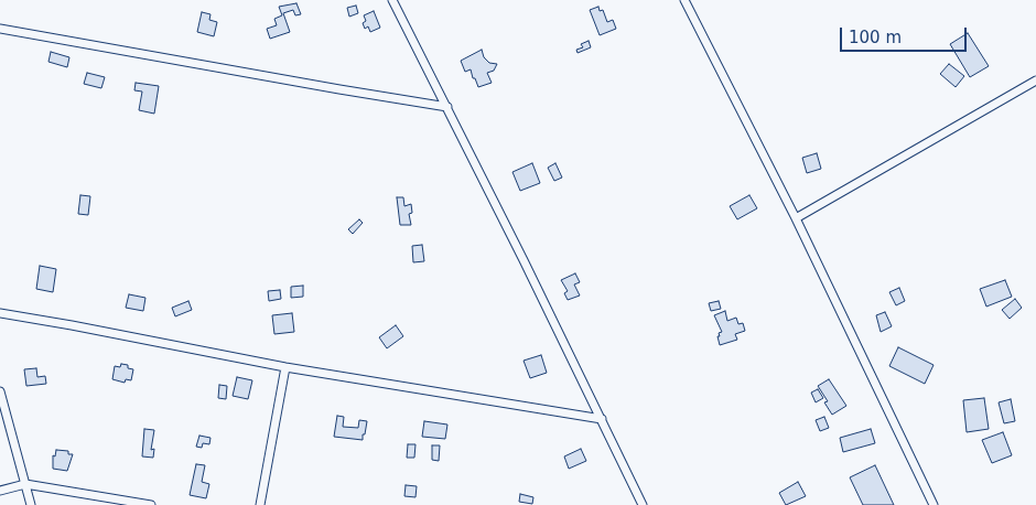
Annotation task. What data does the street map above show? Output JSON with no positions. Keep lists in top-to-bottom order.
{
  "scale_bar": "100 m"
}
